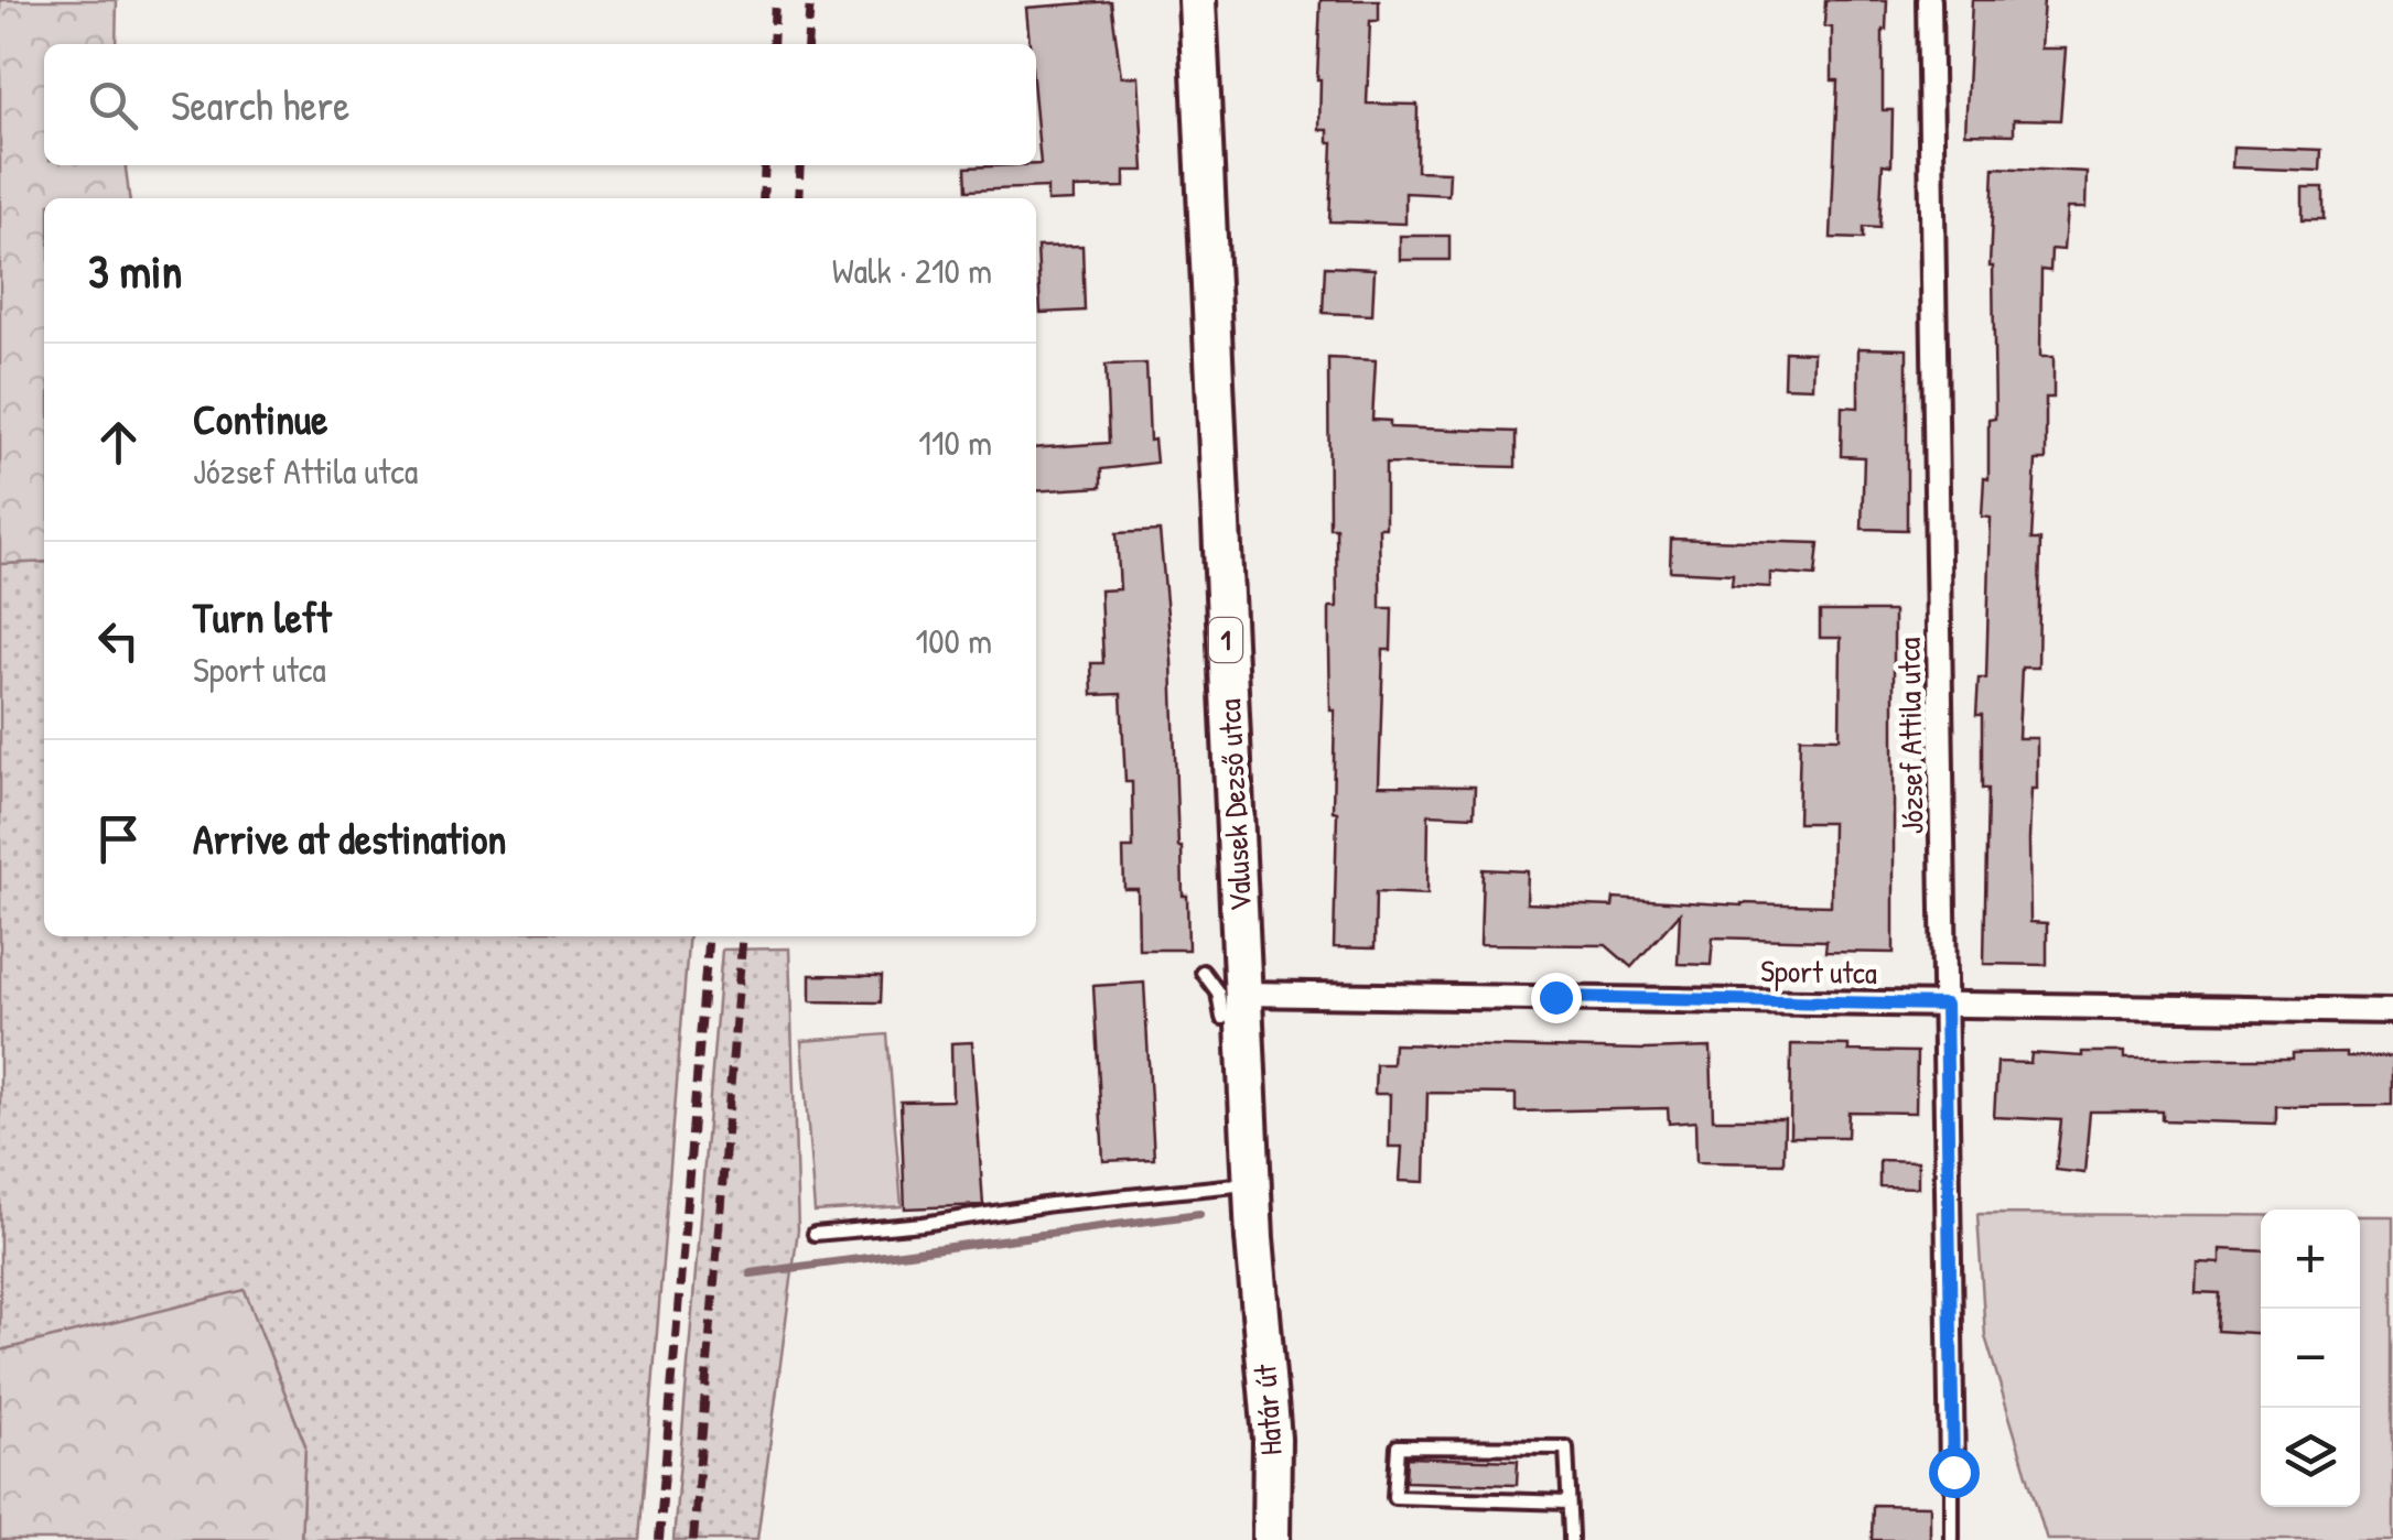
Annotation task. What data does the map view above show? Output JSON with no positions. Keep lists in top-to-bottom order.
{
  "streets": {
    "main road": ["1", "Valusek Dezső utca", "Határ út"],
    "street": ["József Attila utca", "Sport utca"]
  },
  "crossings": [
    ["József Attila utca", "Sport utca"],
    ["Valusek Dezső utca", "Sport utca"],
    ["Valusek Dezső utca", "Határ út"]
  ],
  "page": {
    "search": "Search here",
    "heading": ["3 min", "Walk · 210 m"],
    "list": [
      ["Continue", "József Attila utca", "110 m"],
      ["Turn left", "Sport utca", "100 m"],
      "Arrive at destination"
    ],
    "map_buttons": ["+", "−"]
  }
}
